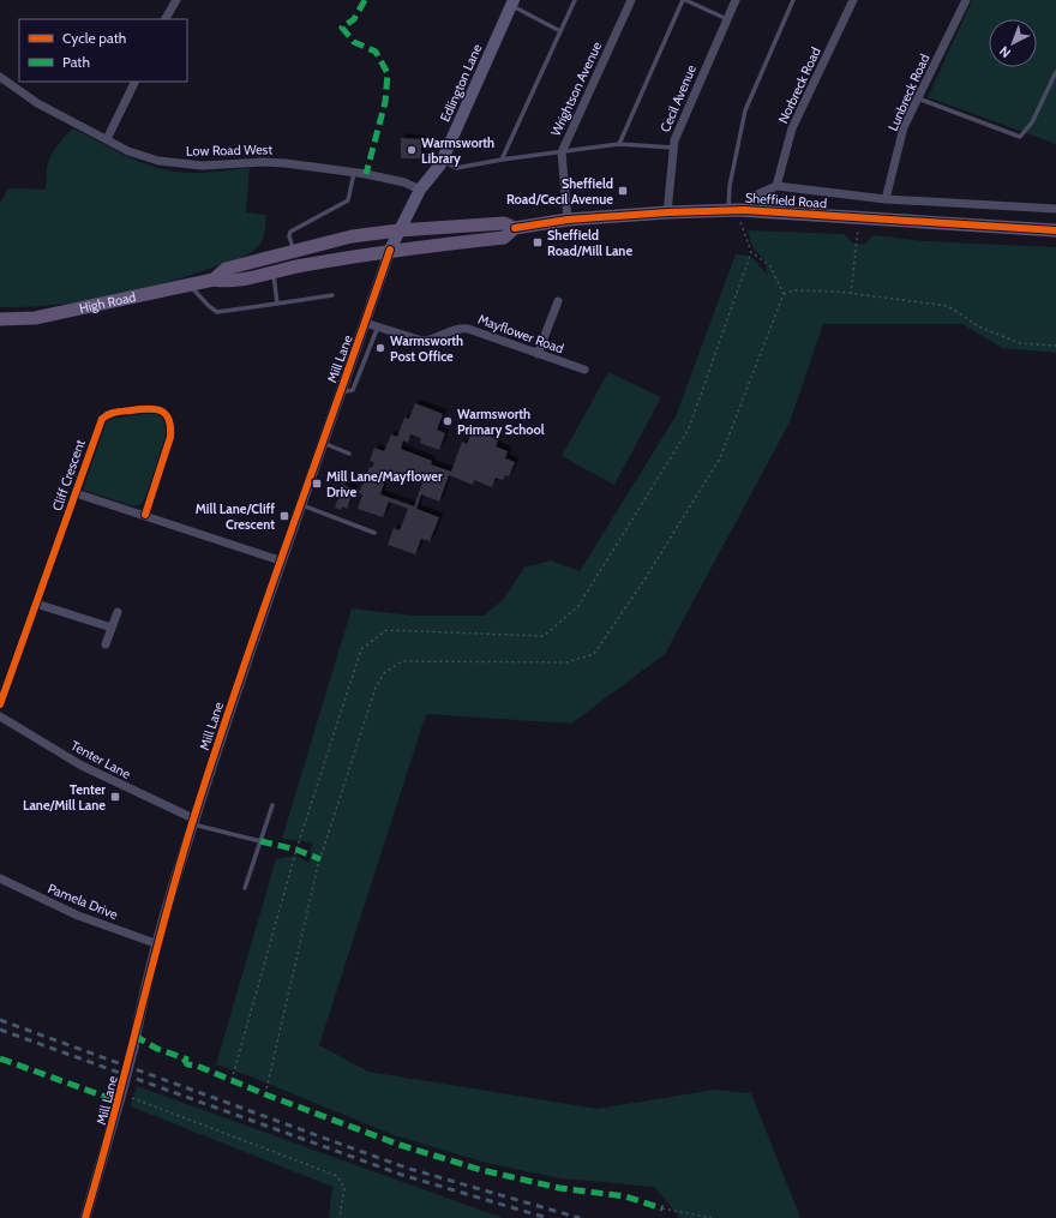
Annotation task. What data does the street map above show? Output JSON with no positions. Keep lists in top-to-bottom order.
{
  "streets": {
    "main road": ["Edlington Lane", "Sheffield Road", "High Road"],
    "street": [
      "Norbreck Road",
      "Wrightson Avenue",
      "Lunbreck Road",
      "Cecil Avenue",
      "Low Road West",
      "Mayflower Road",
      "Mill Lane",
      "Cliff Crescent",
      "Tenter Lane",
      "Pamela Drive"
    ]
  },
  "crossings": [
    ["Edlington Lane", "Low Road West"],
    ["Edlington Lane", "Sheffield Road"],
    ["Edlington Lane", "High Road"],
    ["Edlington Lane", "Mill Lane"],
    ["Norbreck Road", "Sheffield Road"],
    ["Wrightson Avenue", "Sheffield Road"],
    ["Lunbreck Road", "Sheffield Road"],
    ["Cecil Avenue", "Sheffield Road"],
    ["Sheffield Road", "High Road"],
    ["Sheffield Road", "Mill Lane"],
    ["High Road", "Mill Lane"],
    ["Mayflower Road", "Mill Lane"],
    ["Mill Lane", "Cliff Crescent"],
    ["Mill Lane", "Tenter Lane"],
    ["Mill Lane", "Pamela Drive"]
  ],
  "places": {
    "other": ["Warmsworth Library", "Warmsworth Post Office", "Warmsworth Primary School"],
    "transit": [
      "Sheffield Road/Cecil Avenue",
      "Sheffield Road/Mill Lane",
      "Mill Lane/Mayflower Drive",
      "Mill Lane/Cliff Crescent",
      "Tenter Lane/Mill Lane"
    ]
  },
  "legend": ["Cycle path", "Path"],
  "north": "bottom left"
}
